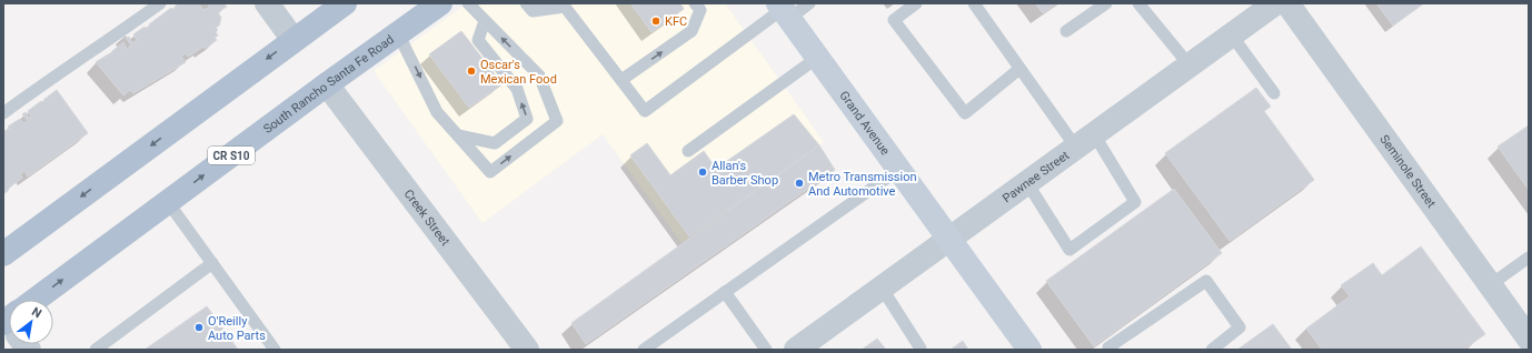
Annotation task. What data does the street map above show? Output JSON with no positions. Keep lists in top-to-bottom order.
{
  "streets": {
    "main road": ["South Rancho Santa Fe Road", "Grand Avenue", "CR S10"],
    "street": ["Seminole Street", "Pawnee Street", "Creek Street"]
  },
  "crossings": [
    ["South Rancho Santa Fe Road", "Creek Street"],
    ["Grand Avenue", "Pawnee Street"],
    ["Seminole Street", "Pawnee Street"]
  ],
  "places": [
    "KFC",
    "Oscar's Mexican Food",
    "Allan's Barber Shop",
    "Metro Transmission And Automotive",
    "O'Reilly Auto Parts"
  ],
  "north": "top right"
}
